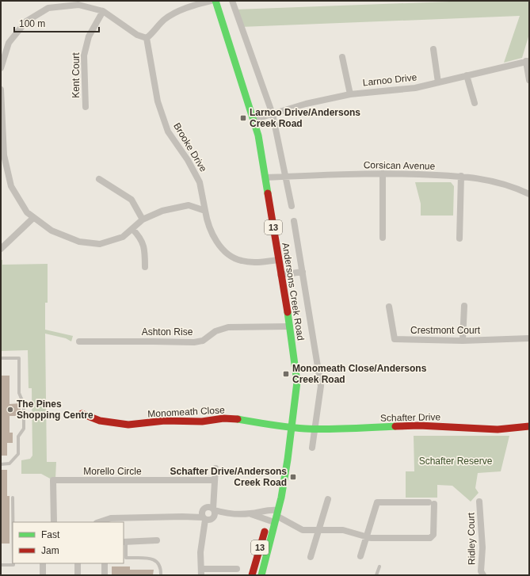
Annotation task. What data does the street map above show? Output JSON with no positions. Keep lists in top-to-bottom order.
{
  "streets": {
    "main road": [
      "13",
      "Andersons Creek Road",
      "Monomeath Close",
      "Schafter Drive"
    ],
    "street": [
      "Kent Court",
      "Larnoo Drive",
      "Brooke Drive",
      "Corsican Avenue",
      "Crestmont Court",
      "Ashton Rise",
      "Morello Circle",
      "Ridley Court"
    ]
  },
  "crossings": [
    ["Larnoo Drive", "Andersons Creek Road"],
    ["Brooke Drive", "Andersons Creek Road"],
    ["Corsican Avenue", "Andersons Creek Road"],
    ["Andersons Creek Road", "Ashton Rise"],
    ["Andersons Creek Road", "Monomeath Close"],
    ["Andersons Creek Road", "Schafter Drive"],
    ["Monomeath Close", "Schafter Drive"]
  ],
  "parks": ["Schafter Reserve"],
  "places": {
    "transit": ["Larnoo Drive/Andersons Creek Road", "Monomeath Close/Andersons Creek Road", "Schafter Drive/Andersons Creek Road"],
    "other": ["The Pines Shopping Centre"]
  },
  "legend": ["Fast", "Jam"],
  "scale_bar": "100 m"
}
